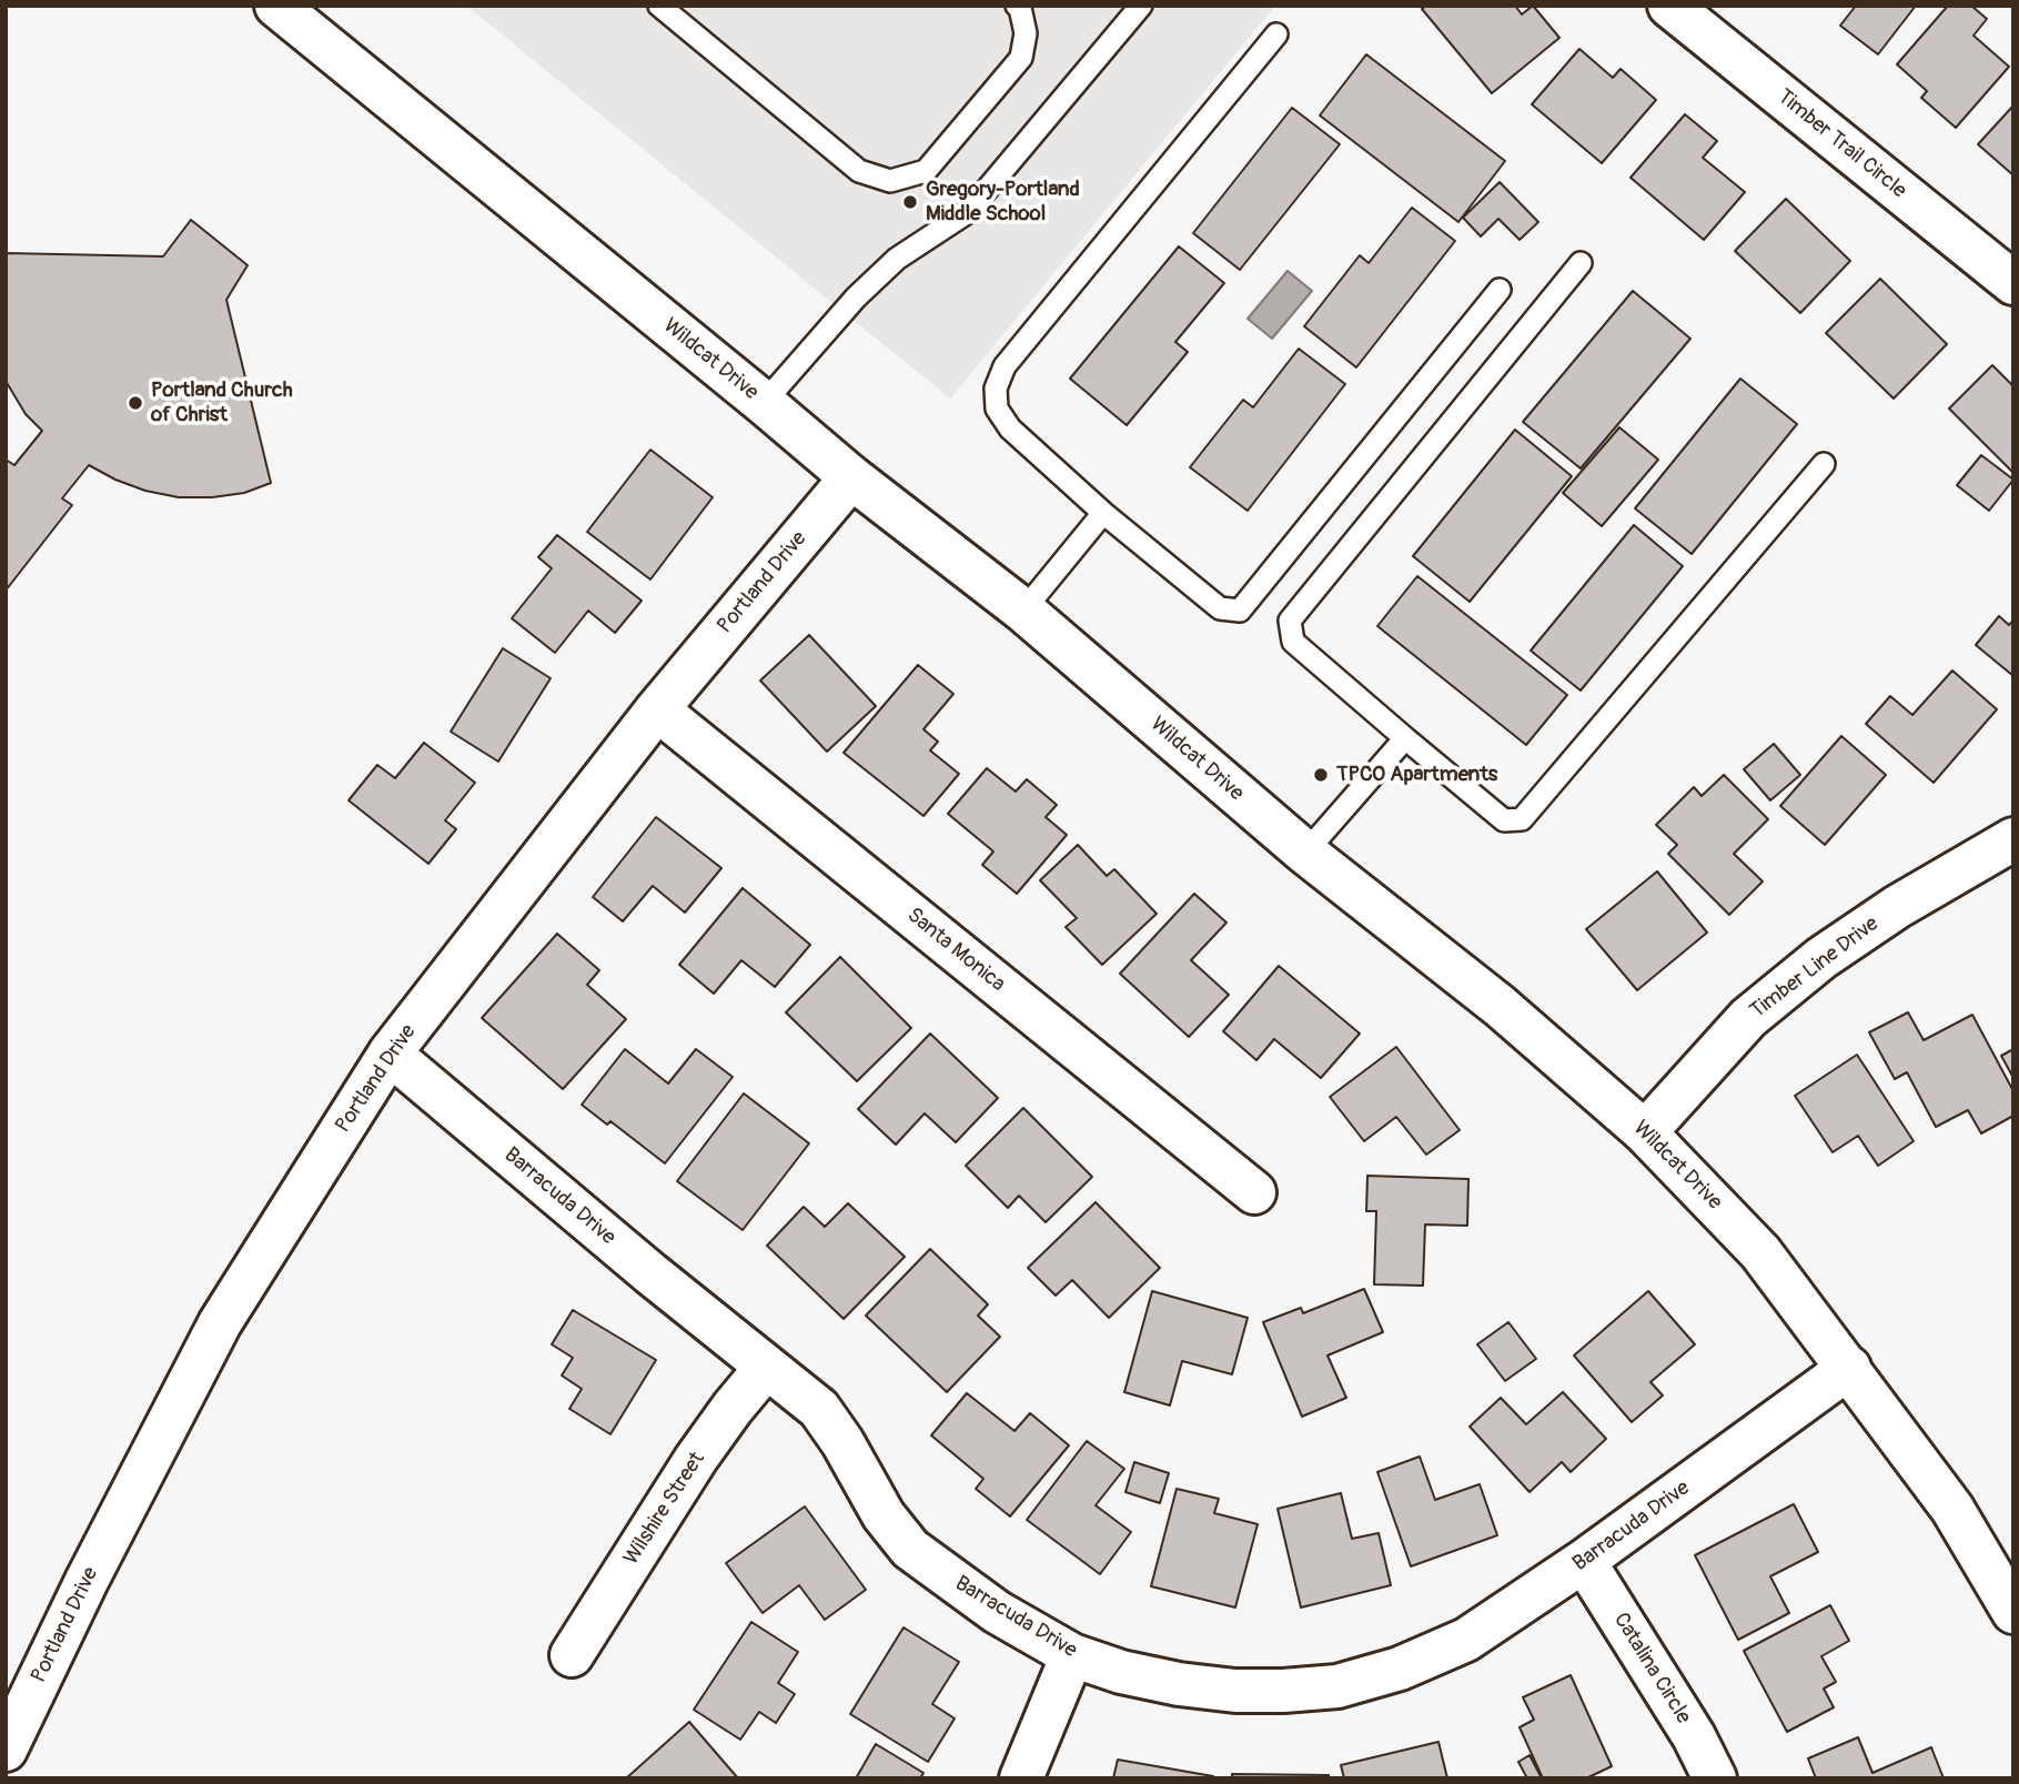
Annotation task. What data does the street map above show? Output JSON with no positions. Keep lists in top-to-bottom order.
{
  "streets": {
    "street": [
      "Timber Trail Circle",
      "Wildcat Drive",
      "Portland Drive",
      "Santa Monica",
      "Timber Line Drive",
      "Barracuda Drive",
      "Wilshire Street",
      "Catalina Circle"
    ]
  },
  "crossings": [
    ["Wildcat Drive", "Portland Drive"],
    ["Wildcat Drive", "Timber Line Drive"],
    ["Wildcat Drive", "Barracuda Drive"],
    ["Portland Drive", "Santa Monica"],
    ["Portland Drive", "Barracuda Drive"],
    ["Barracuda Drive", "Wilshire Street"],
    ["Barracuda Drive", "Catalina Circle"]
  ],
  "places": ["Gregory-Portland Middle School", "Portland Church of Christ", "TPCO Apartments"]
}
